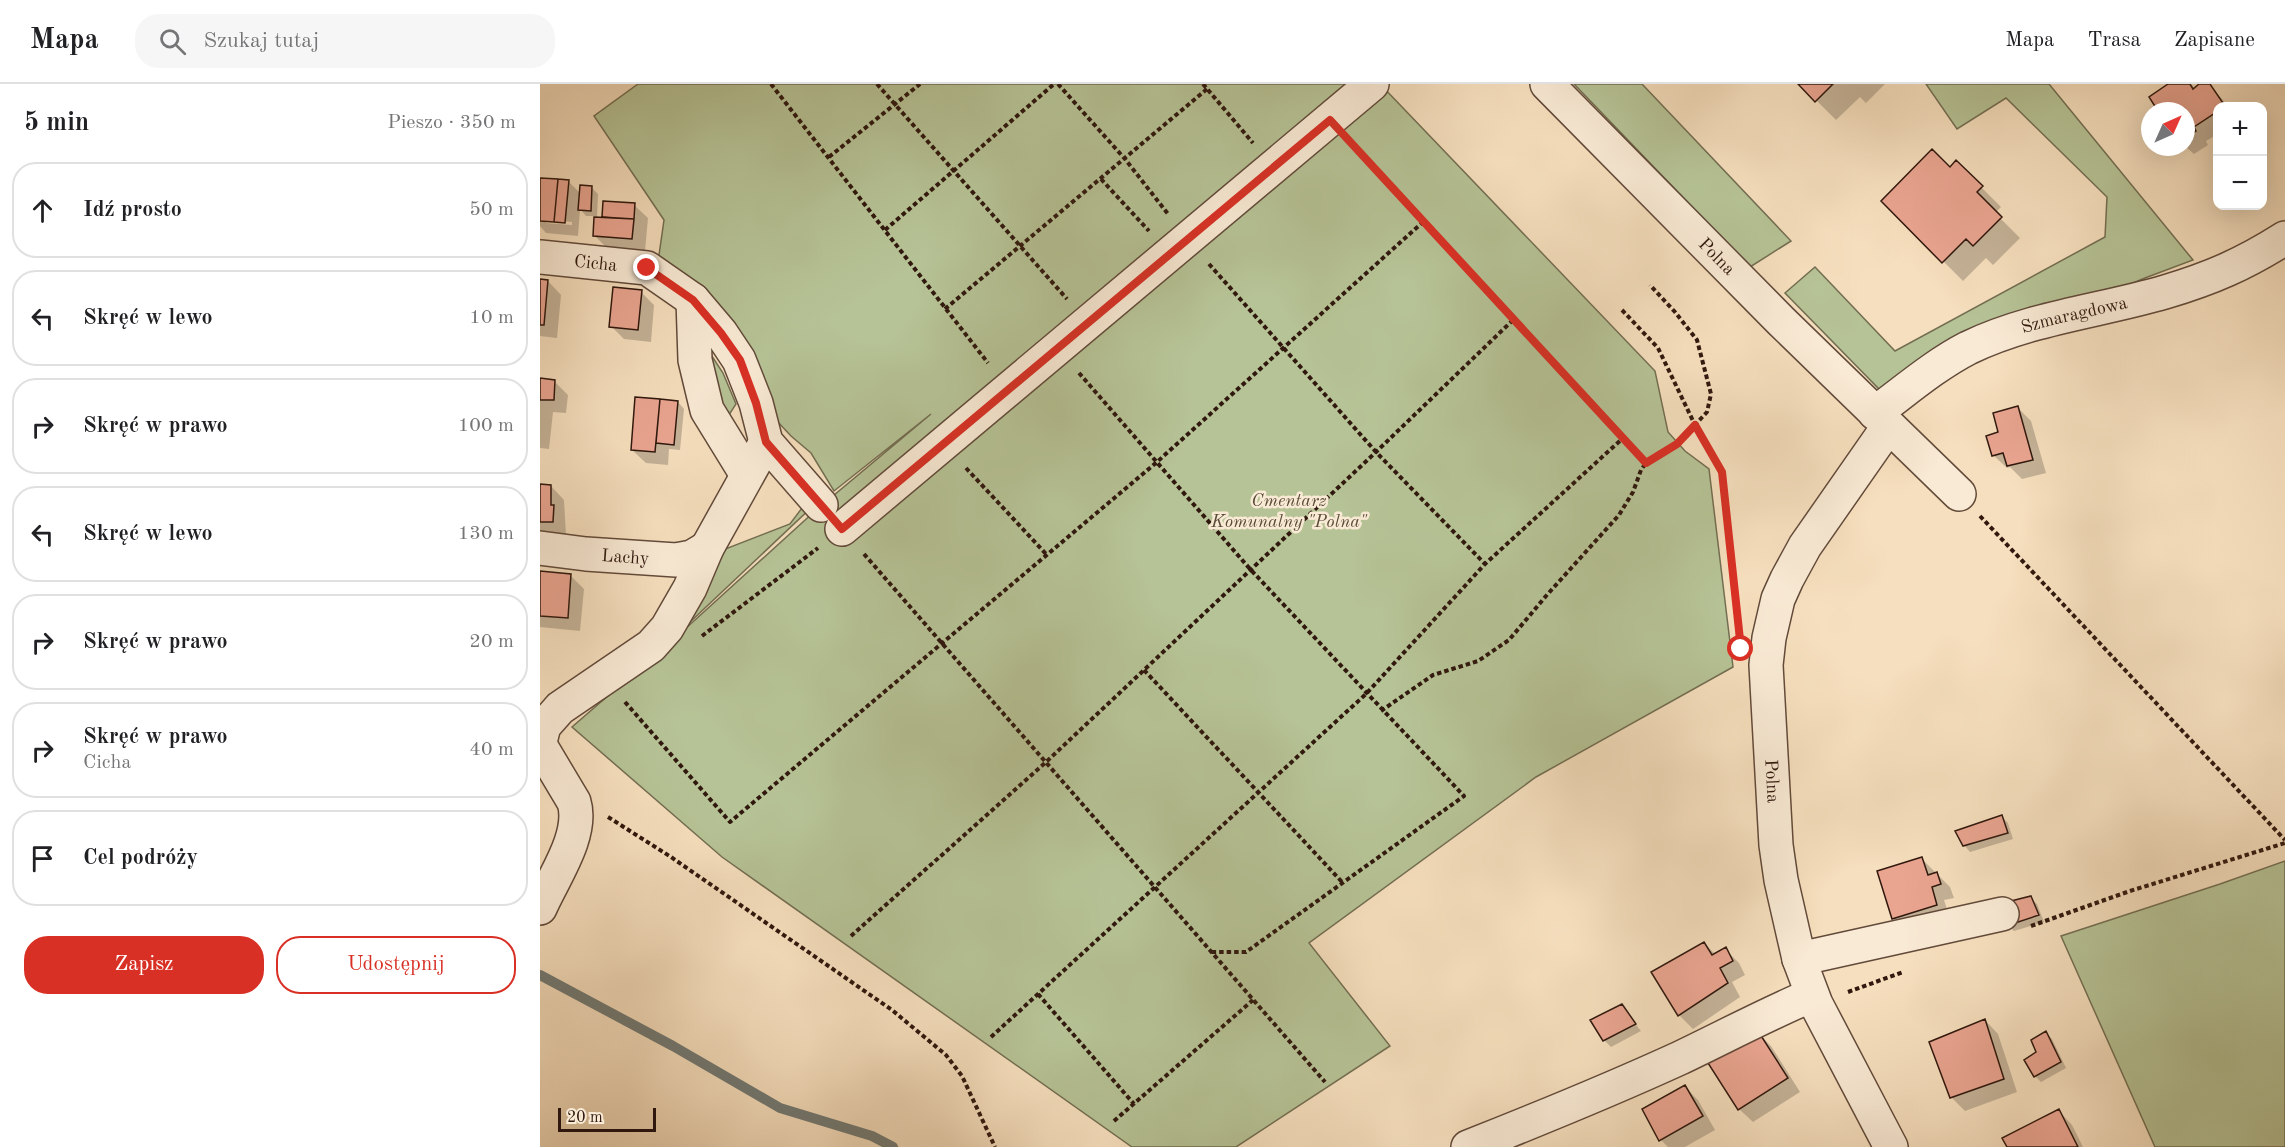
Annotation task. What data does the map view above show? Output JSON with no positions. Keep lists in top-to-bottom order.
{
  "streets": {
    "street": [
      "Polna",
      "Cicha",
      "Szmaragdowa",
      "Lachy"
    ]
  },
  "crossings": [
    ["Polna", "Szmaragdowa"]
  ],
  "parks": ["Cmentarz Komunalny \"Polna\""],
  "scale_bar": "20 m",
  "north": "top right",
  "page": {
    "header": "Mapa",
    "search": "Szukaj tutaj",
    "nav": ["Mapa", "Trasa", "Zapisane"],
    "heading": ["5 min", "Pieszo · 350 m"],
    "map_buttons": ["+", "−"],
    "list": [
      ["Idź prosto", "50 m"],
      ["Skręć w lewo", "10 m"],
      ["Skręć w prawo", "100 m"],
      ["Skręć w lewo", "130 m"],
      ["Skręć w prawo", "20 m"],
      ["Skręć w prawo", "Cicha", "40 m"],
      "Cel podróży"
    ],
    "buttons": ["Zapisz", "Udostępnij"],
    "scale": "20 m"
  }
}
